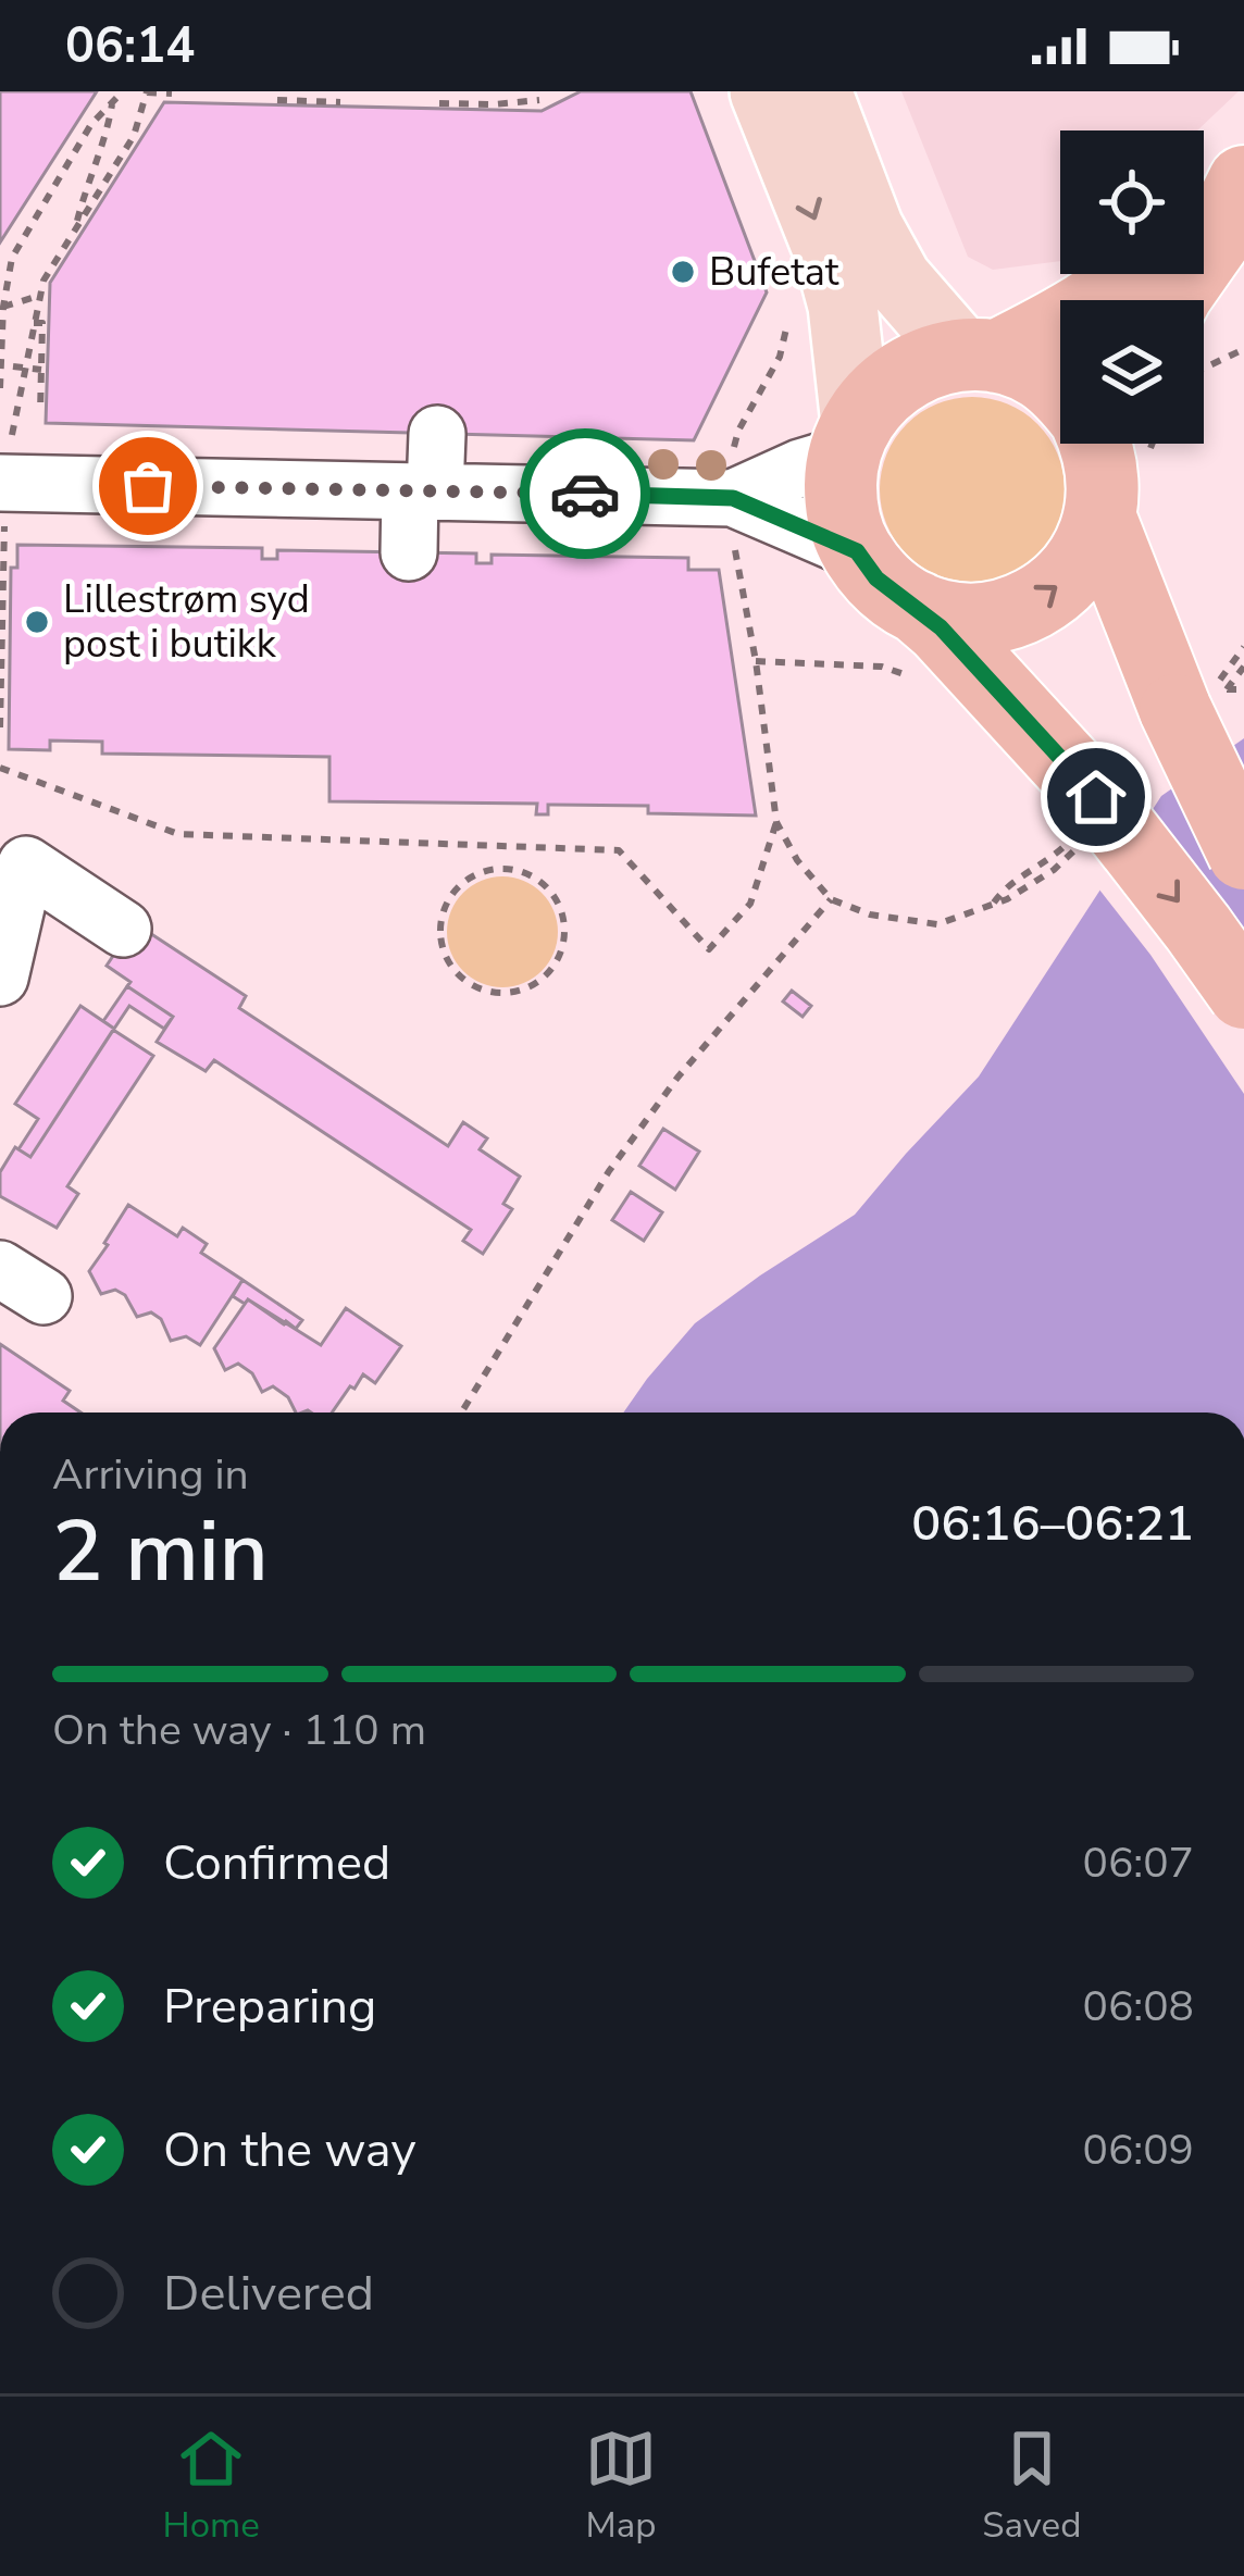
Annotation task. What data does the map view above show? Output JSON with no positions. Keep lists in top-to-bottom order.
{
  "places": ["Bufetat", "Lillestrøm syd post i butikk"],
  "page": {
    "status": "06:14",
    "heading": ["2 min", "Arriving in", "06:16–06:21"],
    "bar": "On the way · 110 m",
    "list": [
      ["Confirmed", "06:07"],
      ["Preparing", "06:08"],
      ["On the way", "06:09"],
      "Delivered"
    ],
    "tabs": ["Home", "Map", "Saved"]
  }
}
